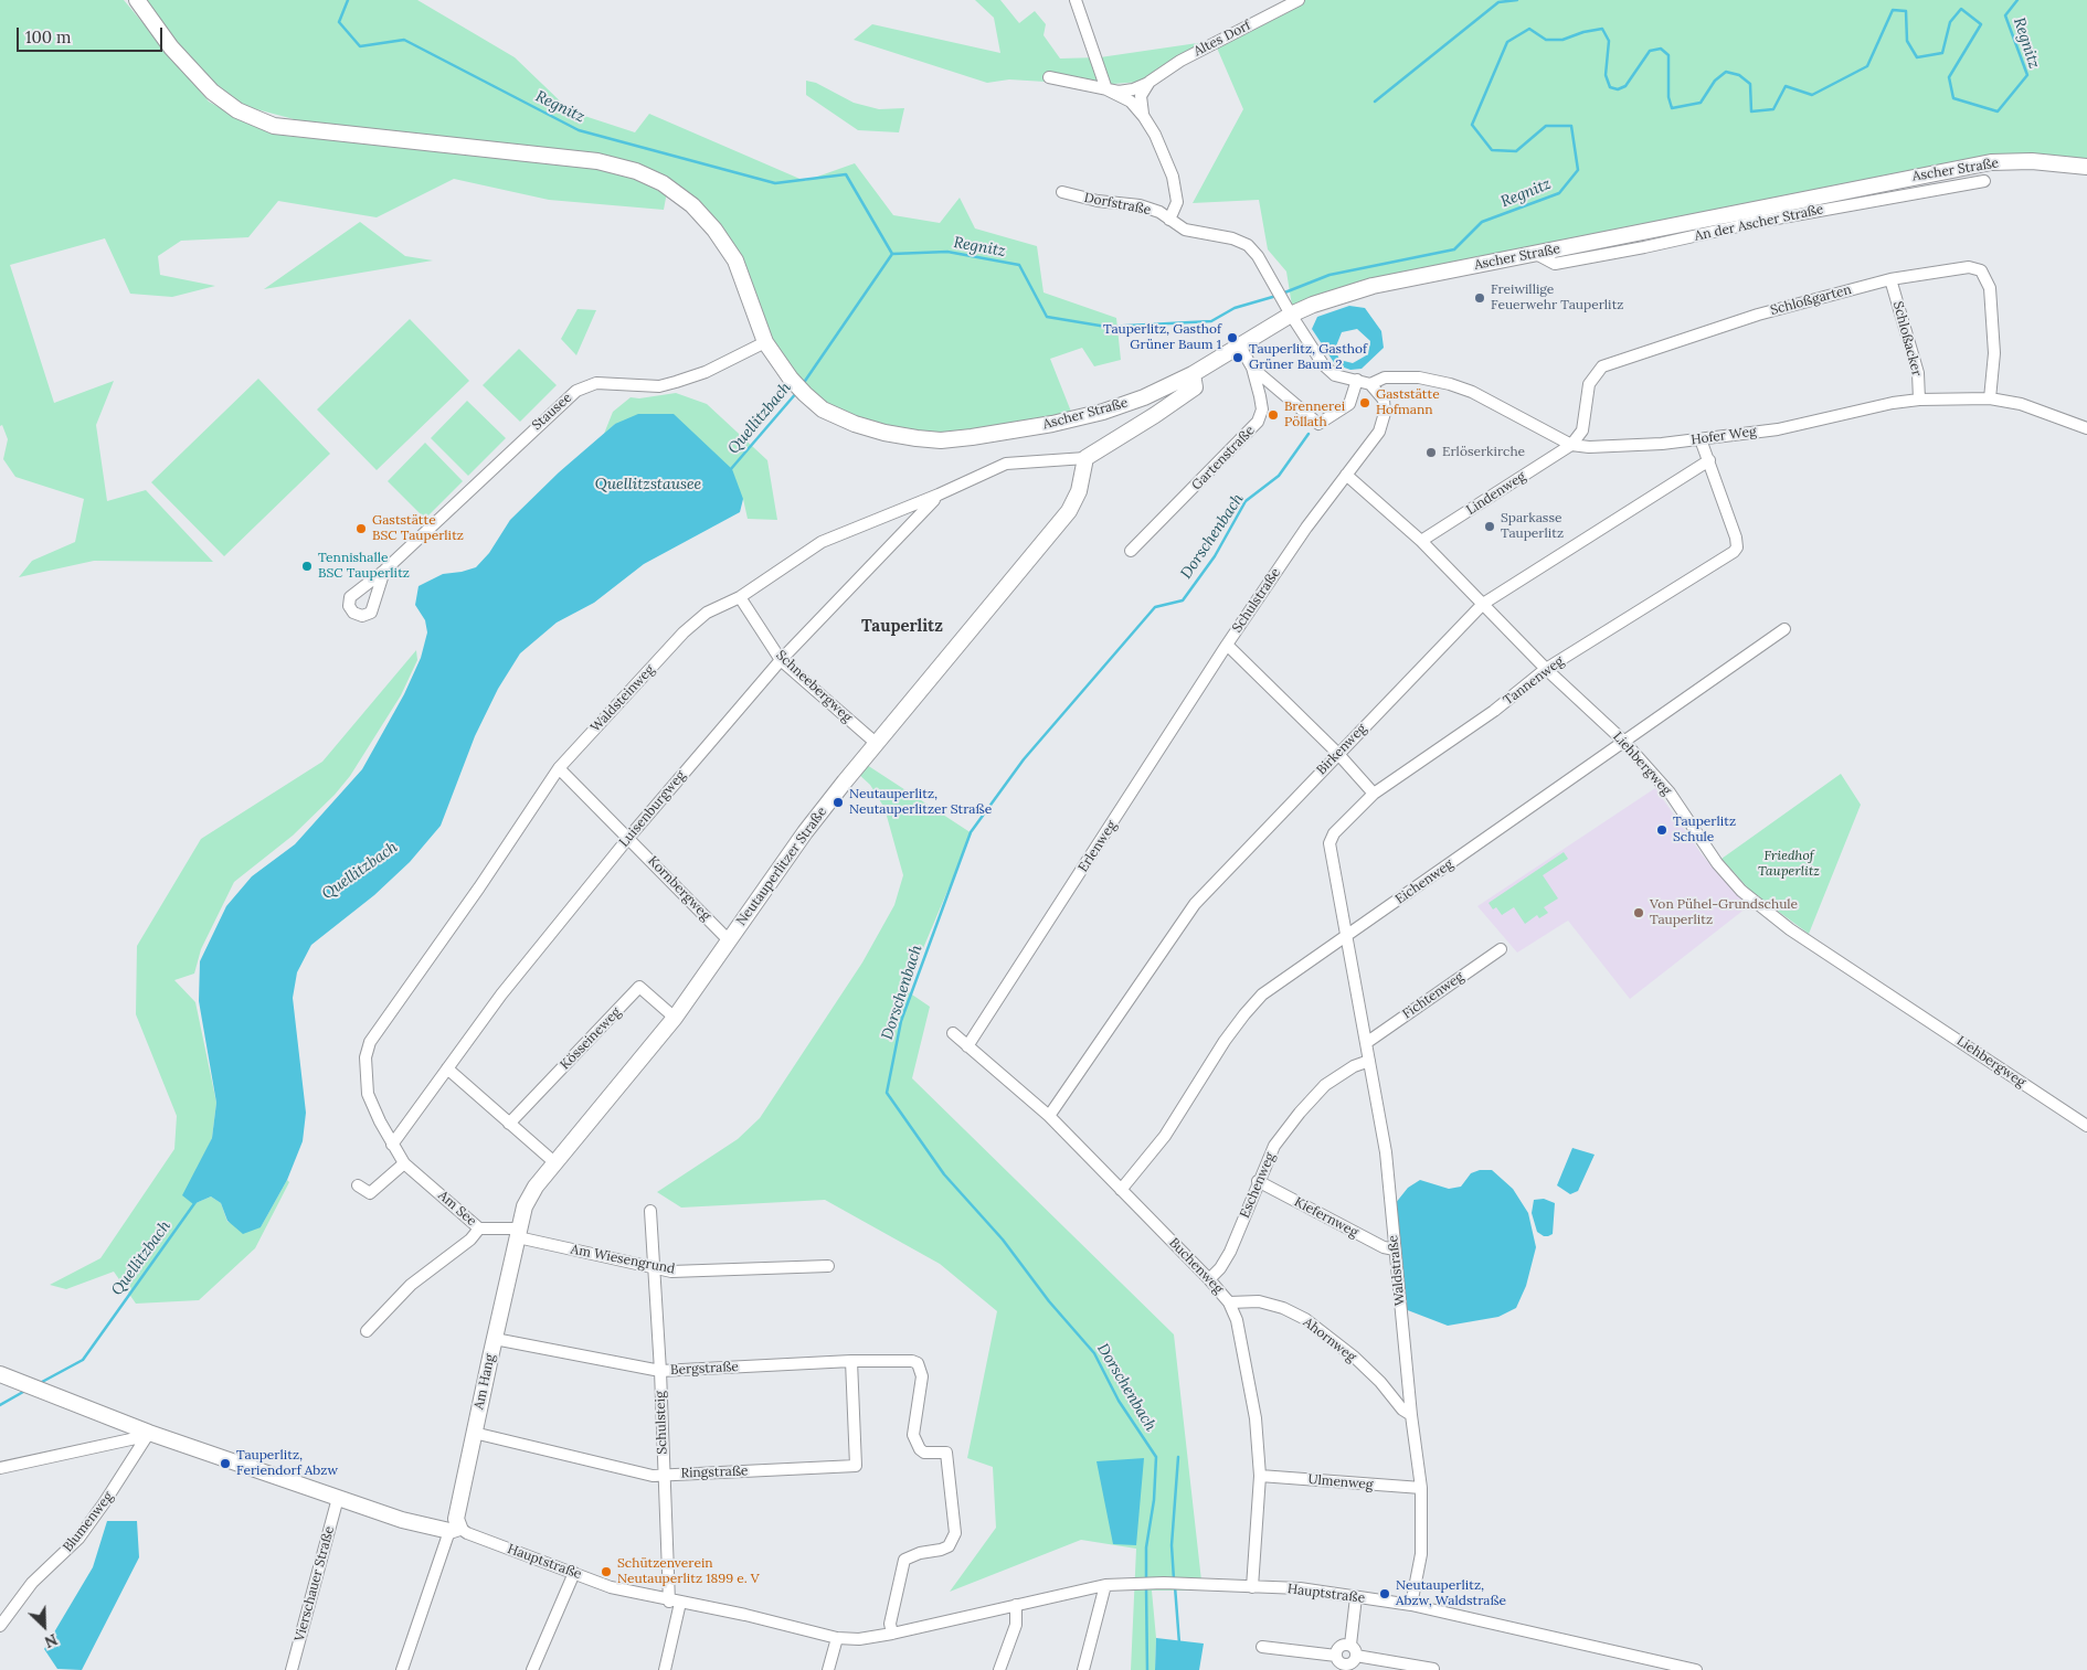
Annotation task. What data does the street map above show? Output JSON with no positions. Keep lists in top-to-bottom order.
{
  "streets": {
    "street": [
      "Altes Dorf",
      "Ascher Straße",
      "Dorfstraße",
      "An der Ascher Straße",
      "Schloßgarten",
      "Schloßacker",
      "Stausee",
      "Hofer Weg",
      "Gartenstraße",
      "Lindenweg",
      "Schulstraße",
      "Tannenweg",
      "Schneebergweg",
      "Waldsteinweg",
      "Birkenweg",
      "Liehbergweg",
      "Luisenburgweg",
      "Erlenweg",
      "Neutauperlitzer Straße",
      "Eichenweg",
      "Kornbergweg",
      "Fichtenweg",
      "Kösseineweg",
      "Eschenweg",
      "Am See",
      "Kiefernweg",
      "Am Wiesengrund",
      "Buchenweg",
      "Waldstraße",
      "Ahornweg",
      "Bergstraße",
      "Am Hang",
      "Schulsteig",
      "Ringstraße",
      "Ulmenweg",
      "Blumenweg",
      "Hauptstraße",
      "Vierschauer Straße"
    ]
  },
  "crossings": [
    ["Altes Dorf", "Dorfstraße"],
    ["Ascher Straße", "Dorfstraße"],
    ["Ascher Straße", "An der Ascher Straße"],
    ["Ascher Straße", "Stausee"],
    ["Ascher Straße", "Gartenstraße"],
    ["Dorfstraße", "Hofer Weg"],
    ["Dorfstraße", "Schulstraße"],
    ["Schloßgarten", "Schloßacker"],
    ["Schloßgarten", "Hofer Weg"],
    ["Schloßgarten", "Lindenweg"],
    ["Schloßacker", "Hofer Weg"],
    ["Hofer Weg", "Lindenweg"],
    ["Hofer Weg", "Schulstraße"],
    ["Hofer Weg", "Tannenweg"],
    ["Lindenweg", "Liehbergweg"],
    ["Schulstraße", "Tannenweg"],
    ["Schulstraße", "Birkenweg"],
    ["Schulstraße", "Liehbergweg"],
    ["Schulstraße", "Erlenweg"],
    ["Tannenweg", "Birkenweg"],
    ["Tannenweg", "Liehbergweg"],
    ["Tannenweg", "Eichenweg"],
    ["Tannenweg", "Waldstraße"],
    ["Schneebergweg", "Waldsteinweg"],
    ["Schneebergweg", "Luisenburgweg"],
    ["Schneebergweg", "Neutauperlitzer Straße"],
    ["Waldsteinweg", "Luisenburgweg"],
    ["Waldsteinweg", "Neutauperlitzer Straße"],
    ["Waldsteinweg", "Kornbergweg"],
    ["Waldsteinweg", "Am See"],
    ["Birkenweg", "Liehbergweg"],
    ["Birkenweg", "Buchenweg"],
    ["Liehbergweg", "Eichenweg"],
    ["Luisenburgweg", "Kornbergweg"],
    ["Luisenburgweg", "Am See"],
    ["Erlenweg", "Buchenweg"],
    ["Neutauperlitzer Straße", "Kornbergweg"],
    ["Neutauperlitzer Straße", "Kösseineweg"],
    ["Neutauperlitzer Straße", "Am See"],
    ["Neutauperlitzer Straße", "Am Wiesengrund"],
    ["Neutauperlitzer Straße", "Am Hang"],
    ["Eichenweg", "Buchenweg"],
    ["Eichenweg", "Waldstraße"],
    ["Fichtenweg", "Waldstraße"],
    ["Eschenweg", "Kiefernweg"],
    ["Eschenweg", "Buchenweg"],
    ["Eschenweg", "Waldstraße"],
    ["Am See", "Am Wiesengrund"],
    ["Am See", "Am Hang"],
    ["Kiefernweg", "Waldstraße"],
    ["Am Wiesengrund", "Am Hang"],
    ["Am Wiesengrund", "Schulsteig"],
    ["Buchenweg", "Ahornweg"],
    ["Buchenweg", "Ulmenweg"],
    ["Buchenweg", "Hauptstraße"],
    ["Waldstraße", "Ahornweg"],
    ["Waldstraße", "Ulmenweg"],
    ["Waldstraße", "Hauptstraße"],
    ["Bergstraße", "Am Hang"],
    ["Bergstraße", "Schulsteig"],
    ["Bergstraße", "Ringstraße"],
    ["Bergstraße", "Hauptstraße"],
    ["Am Hang", "Ringstraße"],
    ["Am Hang", "Hauptstraße"],
    ["Schulsteig", "Ringstraße"],
    ["Schulsteig", "Hauptstraße"],
    ["Blumenweg", "Hauptstraße"],
    ["Hauptstraße", "Vierschauer Straße"]
  ],
  "districts": ["Tauperlitz"],
  "water": [
    "Regnitz",
    "Quellitzbach",
    "Quellitzstausee",
    "Dorschenbach"
  ],
  "parks": ["Friedhof Tauperlitz"],
  "places": [
    "Freiwillige Feuerwehr Tauperlitz",
    "Tauperlitz, Gasthof Grüner Baum 1",
    "Tauperlitz, Gasthof Grüner Baum 2",
    "Gaststätte Hofmann",
    "Brennerei Pöllath",
    "Erlöserkirche",
    "Sparkasse Tauperlitz",
    "Gaststätte BSC Tauperlitz",
    "Tennishalle BSC Tauperlitz",
    "Neutauperlitz, Neutauperlitzer Straße",
    "Tauperlitz Schule",
    "Von Pühel-Grundschule Tauperlitz",
    "Tauperlitz, Feriendorf Abzw",
    "Schützenverein Neutauperlitz 1899 e. V",
    "Neutauperlitz, Abzw, Waldstraße"
  ],
  "scale_bar": "100 m",
  "north": "bottom right"
}
